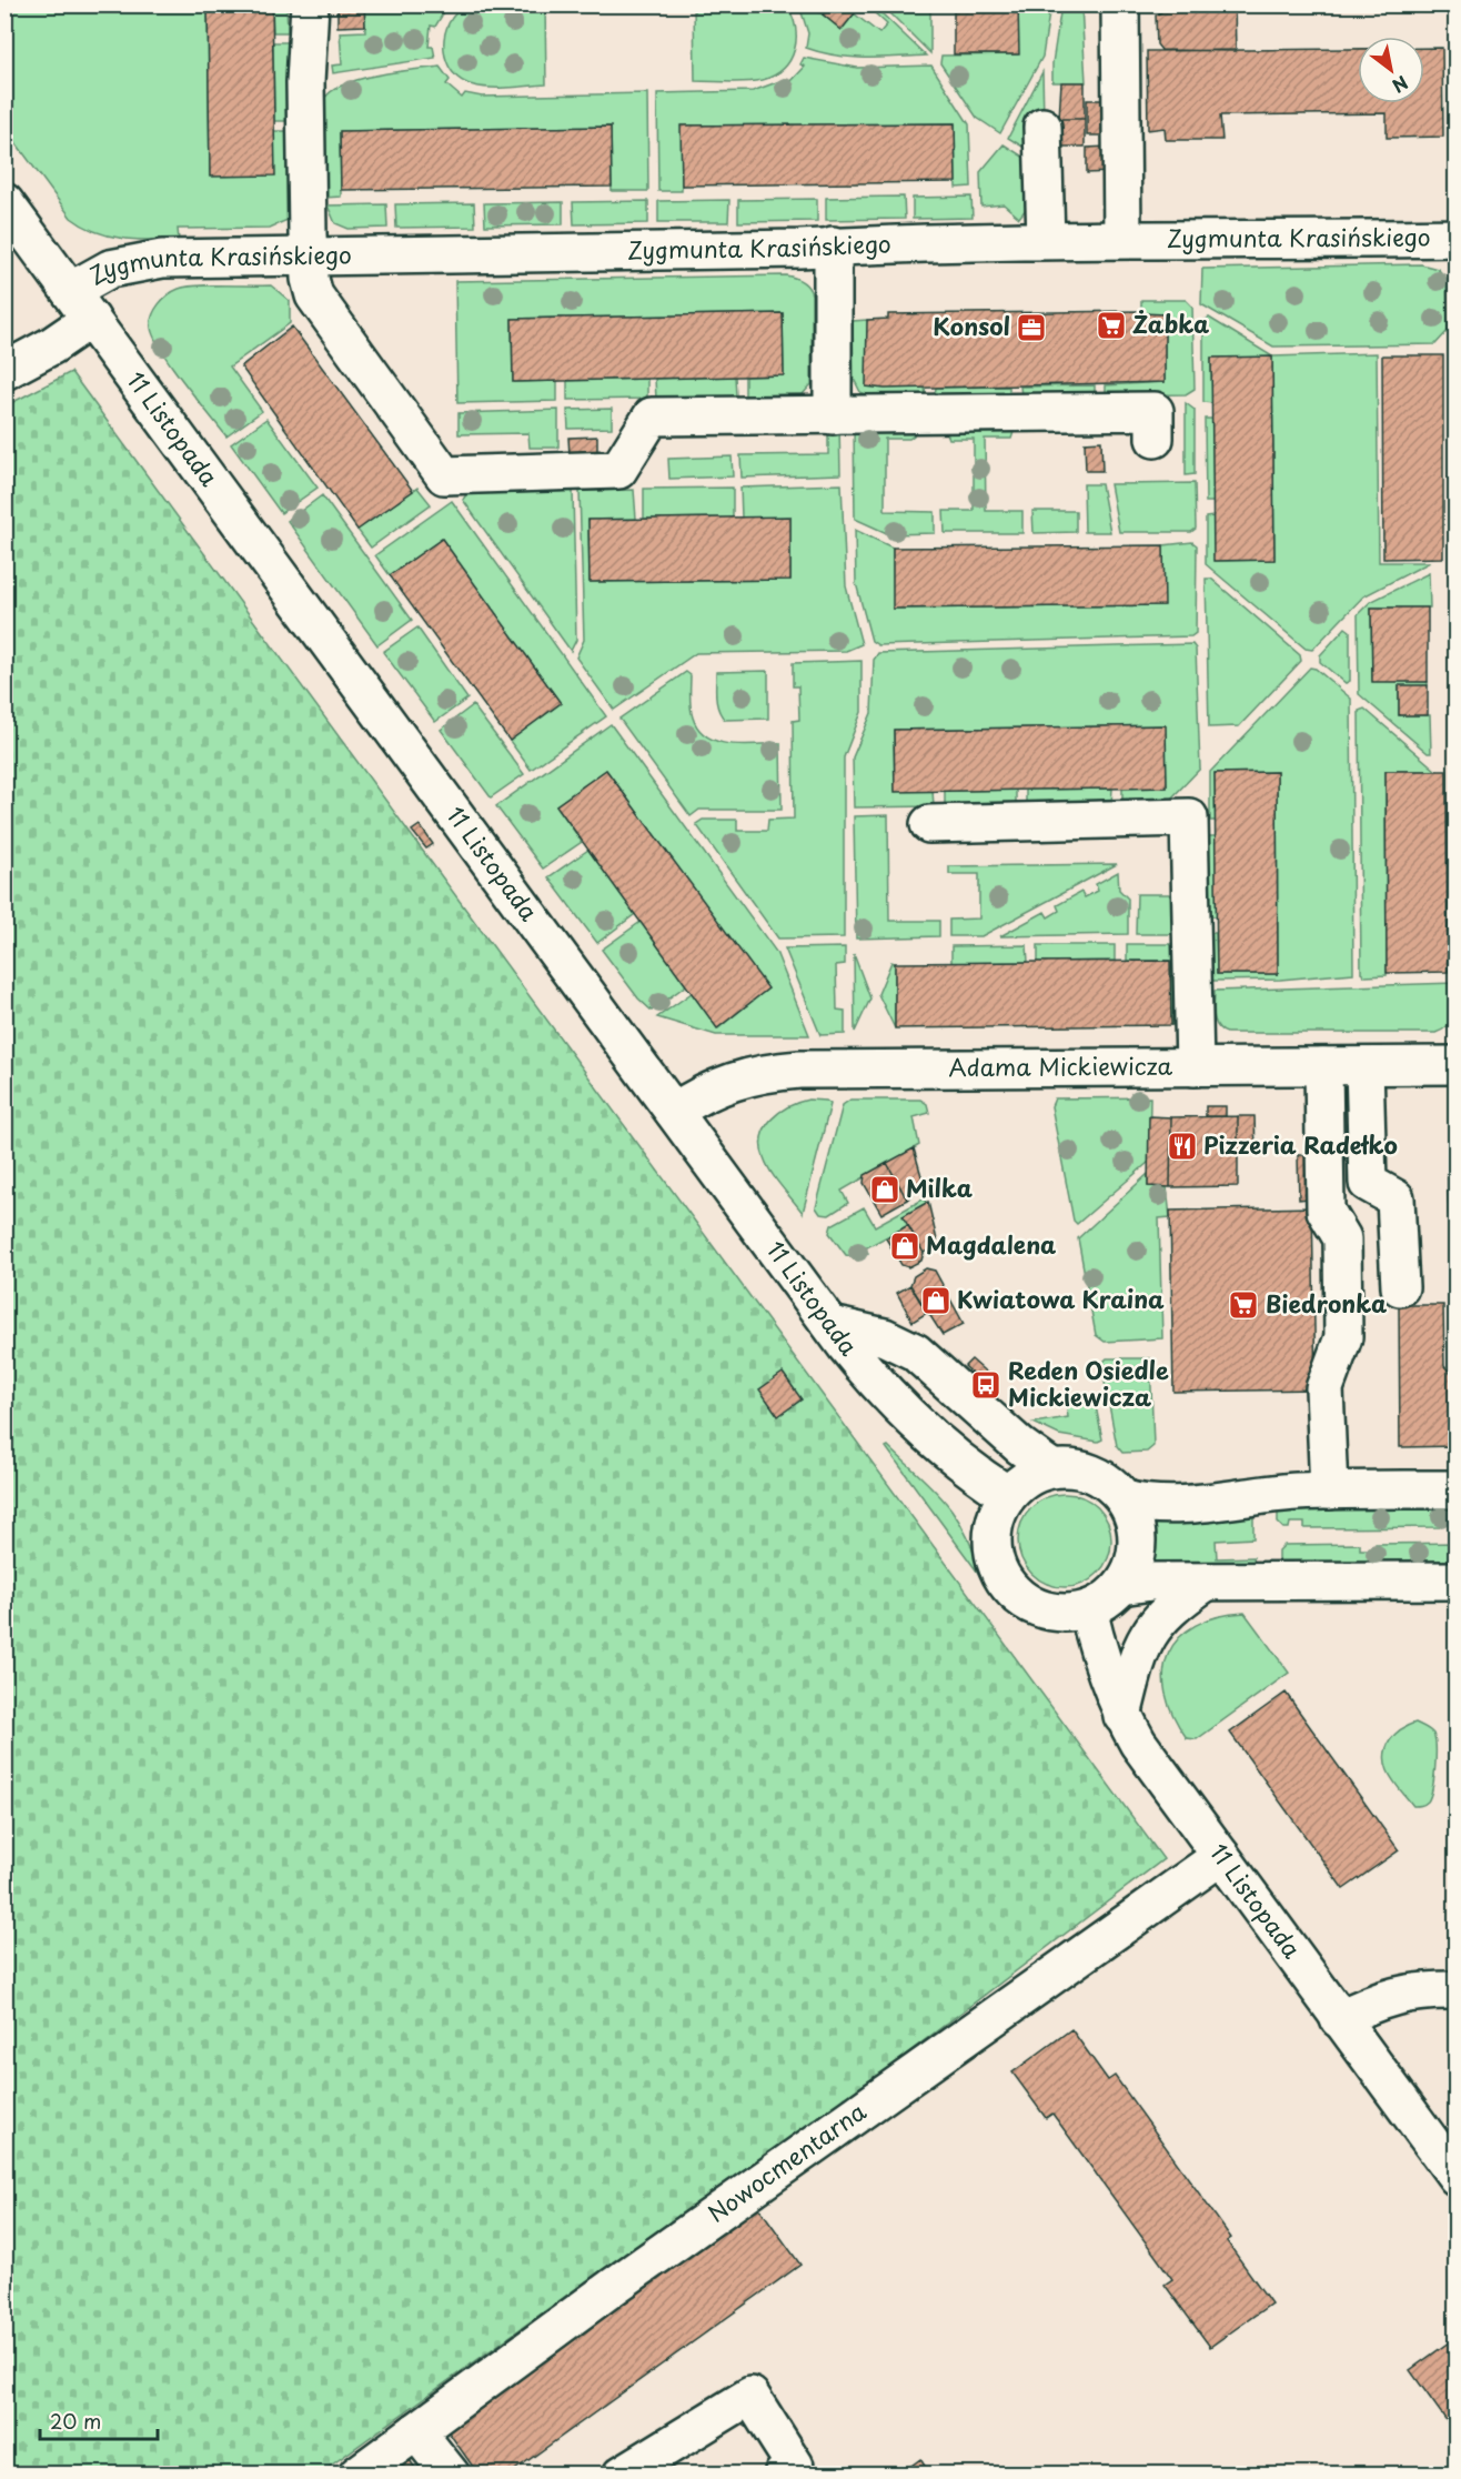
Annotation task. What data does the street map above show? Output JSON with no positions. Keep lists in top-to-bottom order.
{
  "streets": {
    "street": [
      "Zygmunta Krasińskiego",
      "11 Listopada",
      "Adama Mickiewicza",
      "Nowocmentarna"
    ]
  },
  "crossings": [
    ["Zygmunta Krasińskiego", "11 Listopada"],
    ["11 Listopada", "Adama Mickiewicza"],
    ["11 Listopada", "Nowocmentarna"]
  ],
  "places": {
    "supermarket": ["Żabka", "Biedronka"],
    "office": ["Konsol"],
    "restaurant": ["Pizzeria Radełko"],
    "shop": ["Milka", "Magdalena", "Kwiatowa Kraina"],
    "bus stop": ["Reden Osiedle Mickiewicza"]
  },
  "scale_bar": "20 m",
  "north": "bottom right"
}
